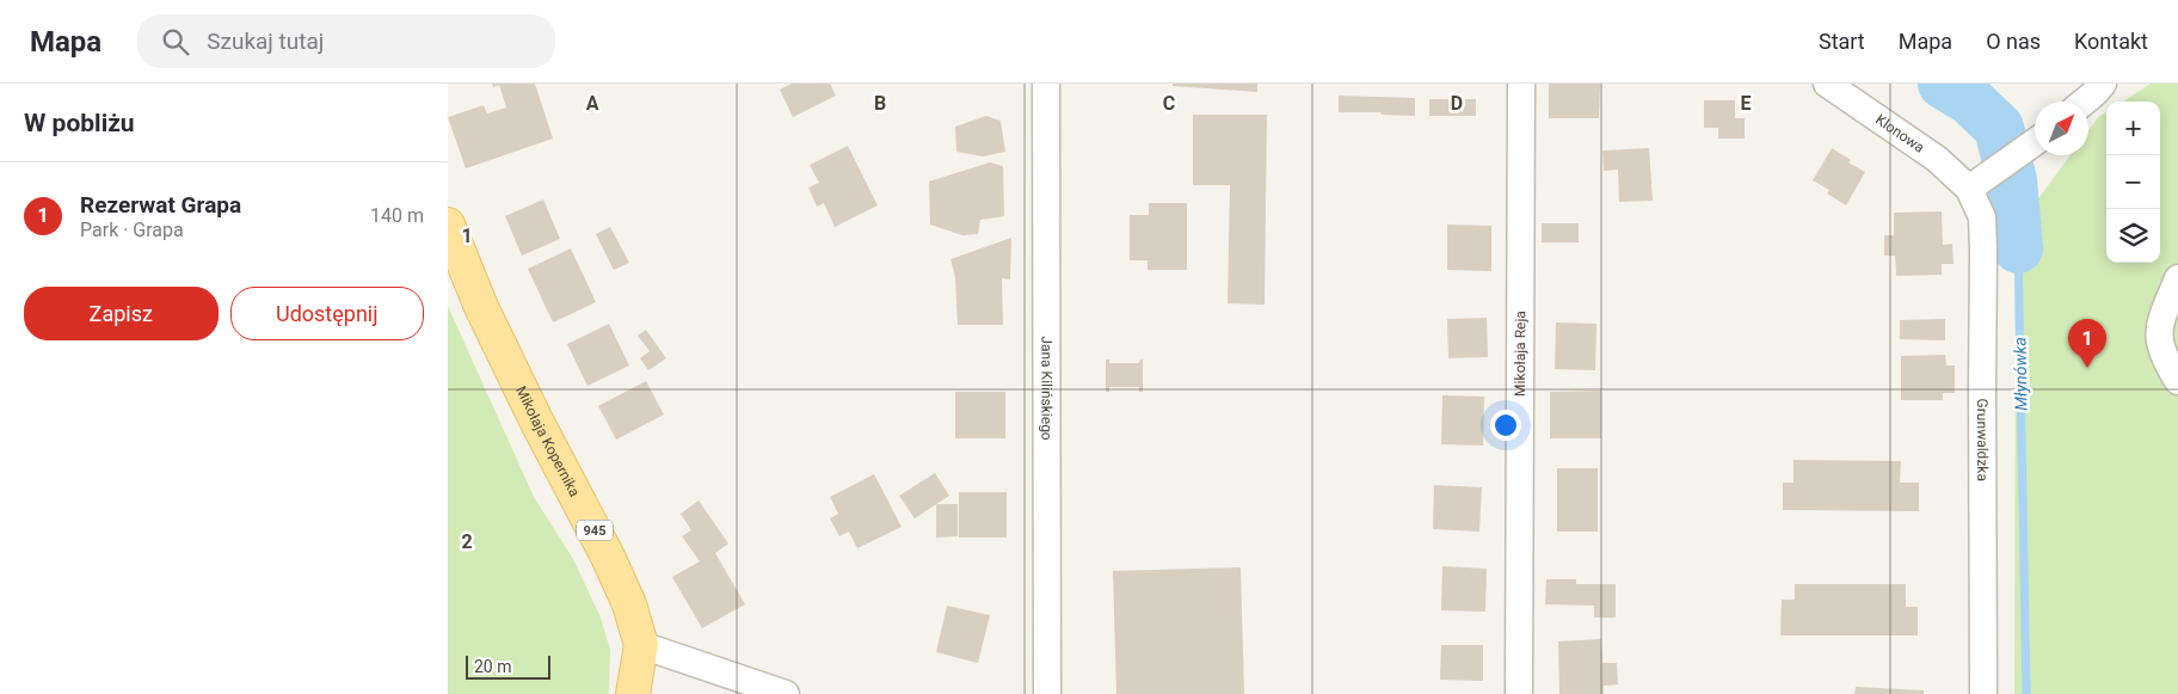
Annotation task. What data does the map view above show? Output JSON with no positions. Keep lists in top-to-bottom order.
{
  "streets": {
    "main road": ["Mikołaja Kopernika", "945"],
    "street": [
      "Klonowa",
      "Mikołaja Reja",
      "Jana Kilińskiego",
      "Grunwaldzka"
    ]
  },
  "crossings": [
    ["Klonowa", "Grunwaldzka"]
  ],
  "water": ["Młynówka"],
  "scale_bar": "20 m",
  "north": "top right",
  "page": {
    "header": "Mapa",
    "search": "Szukaj tutaj",
    "nav": [
      "Start",
      "Mapa",
      "O nas",
      "Kontakt"
    ],
    "heading": "W pobliżu",
    "map_buttons": ["+", "−"],
    "list": [
      {
        "mark": "1",
        "name": "Rezerwat Grapa",
        "note": "Park · Grapa",
        "value": "140 m"
      }
    ],
    "buttons": ["Zapisz", "Udostępnij"],
    "pins": "1",
    "scale": "20 m"
  },
  "grid": {
    "columns": [
      "A",
      "B",
      "C",
      "D",
      "E"
    ],
    "rows": ["1", "2"]
  }
}
